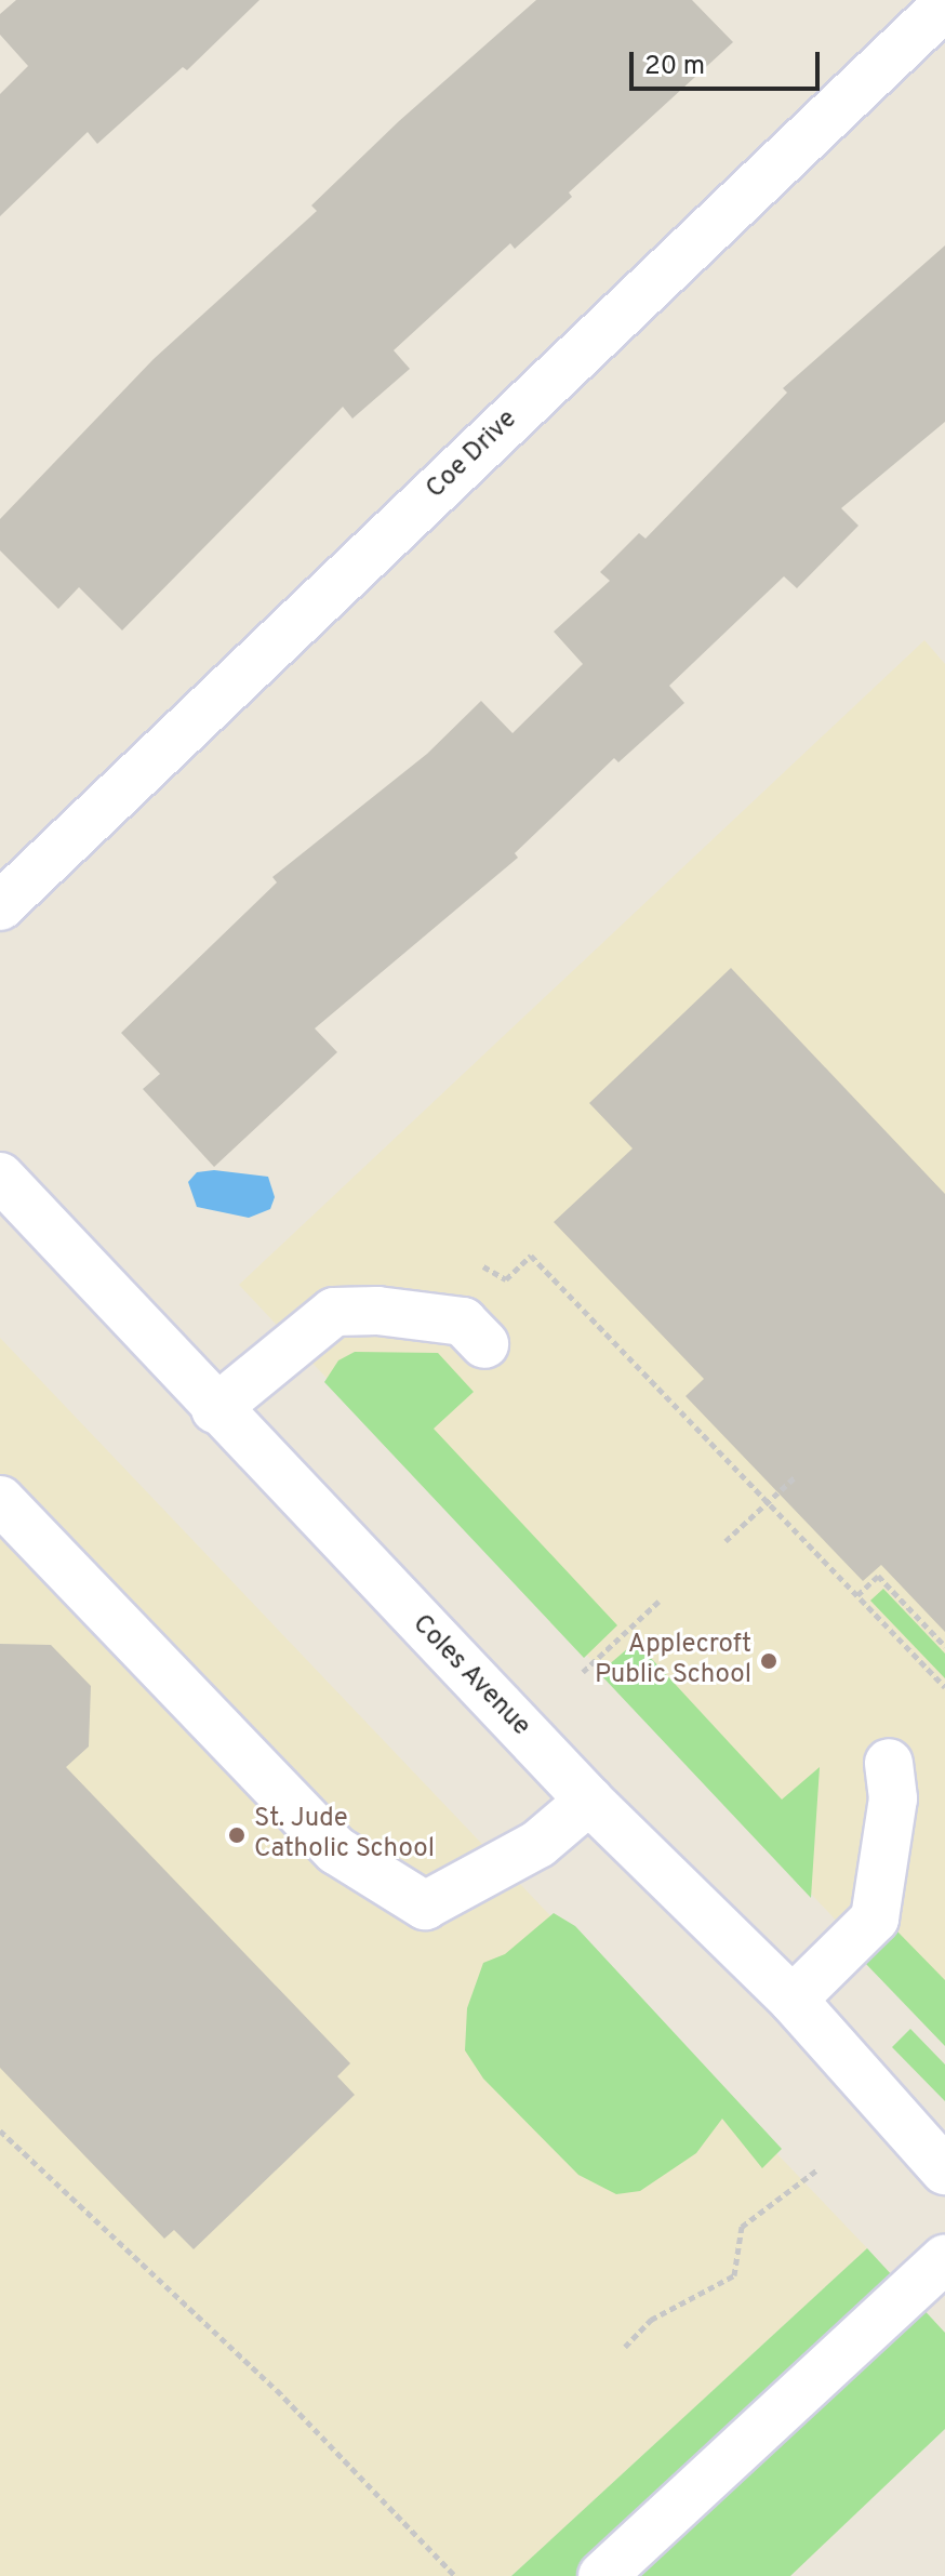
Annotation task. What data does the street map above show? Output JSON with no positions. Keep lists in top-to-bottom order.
{
  "streets": {
    "street": ["Coe Drive", "Coles Avenue"]
  },
  "places": ["Applecroft Public School", "St. Jude Catholic School"],
  "scale_bar": "20 m"
}
